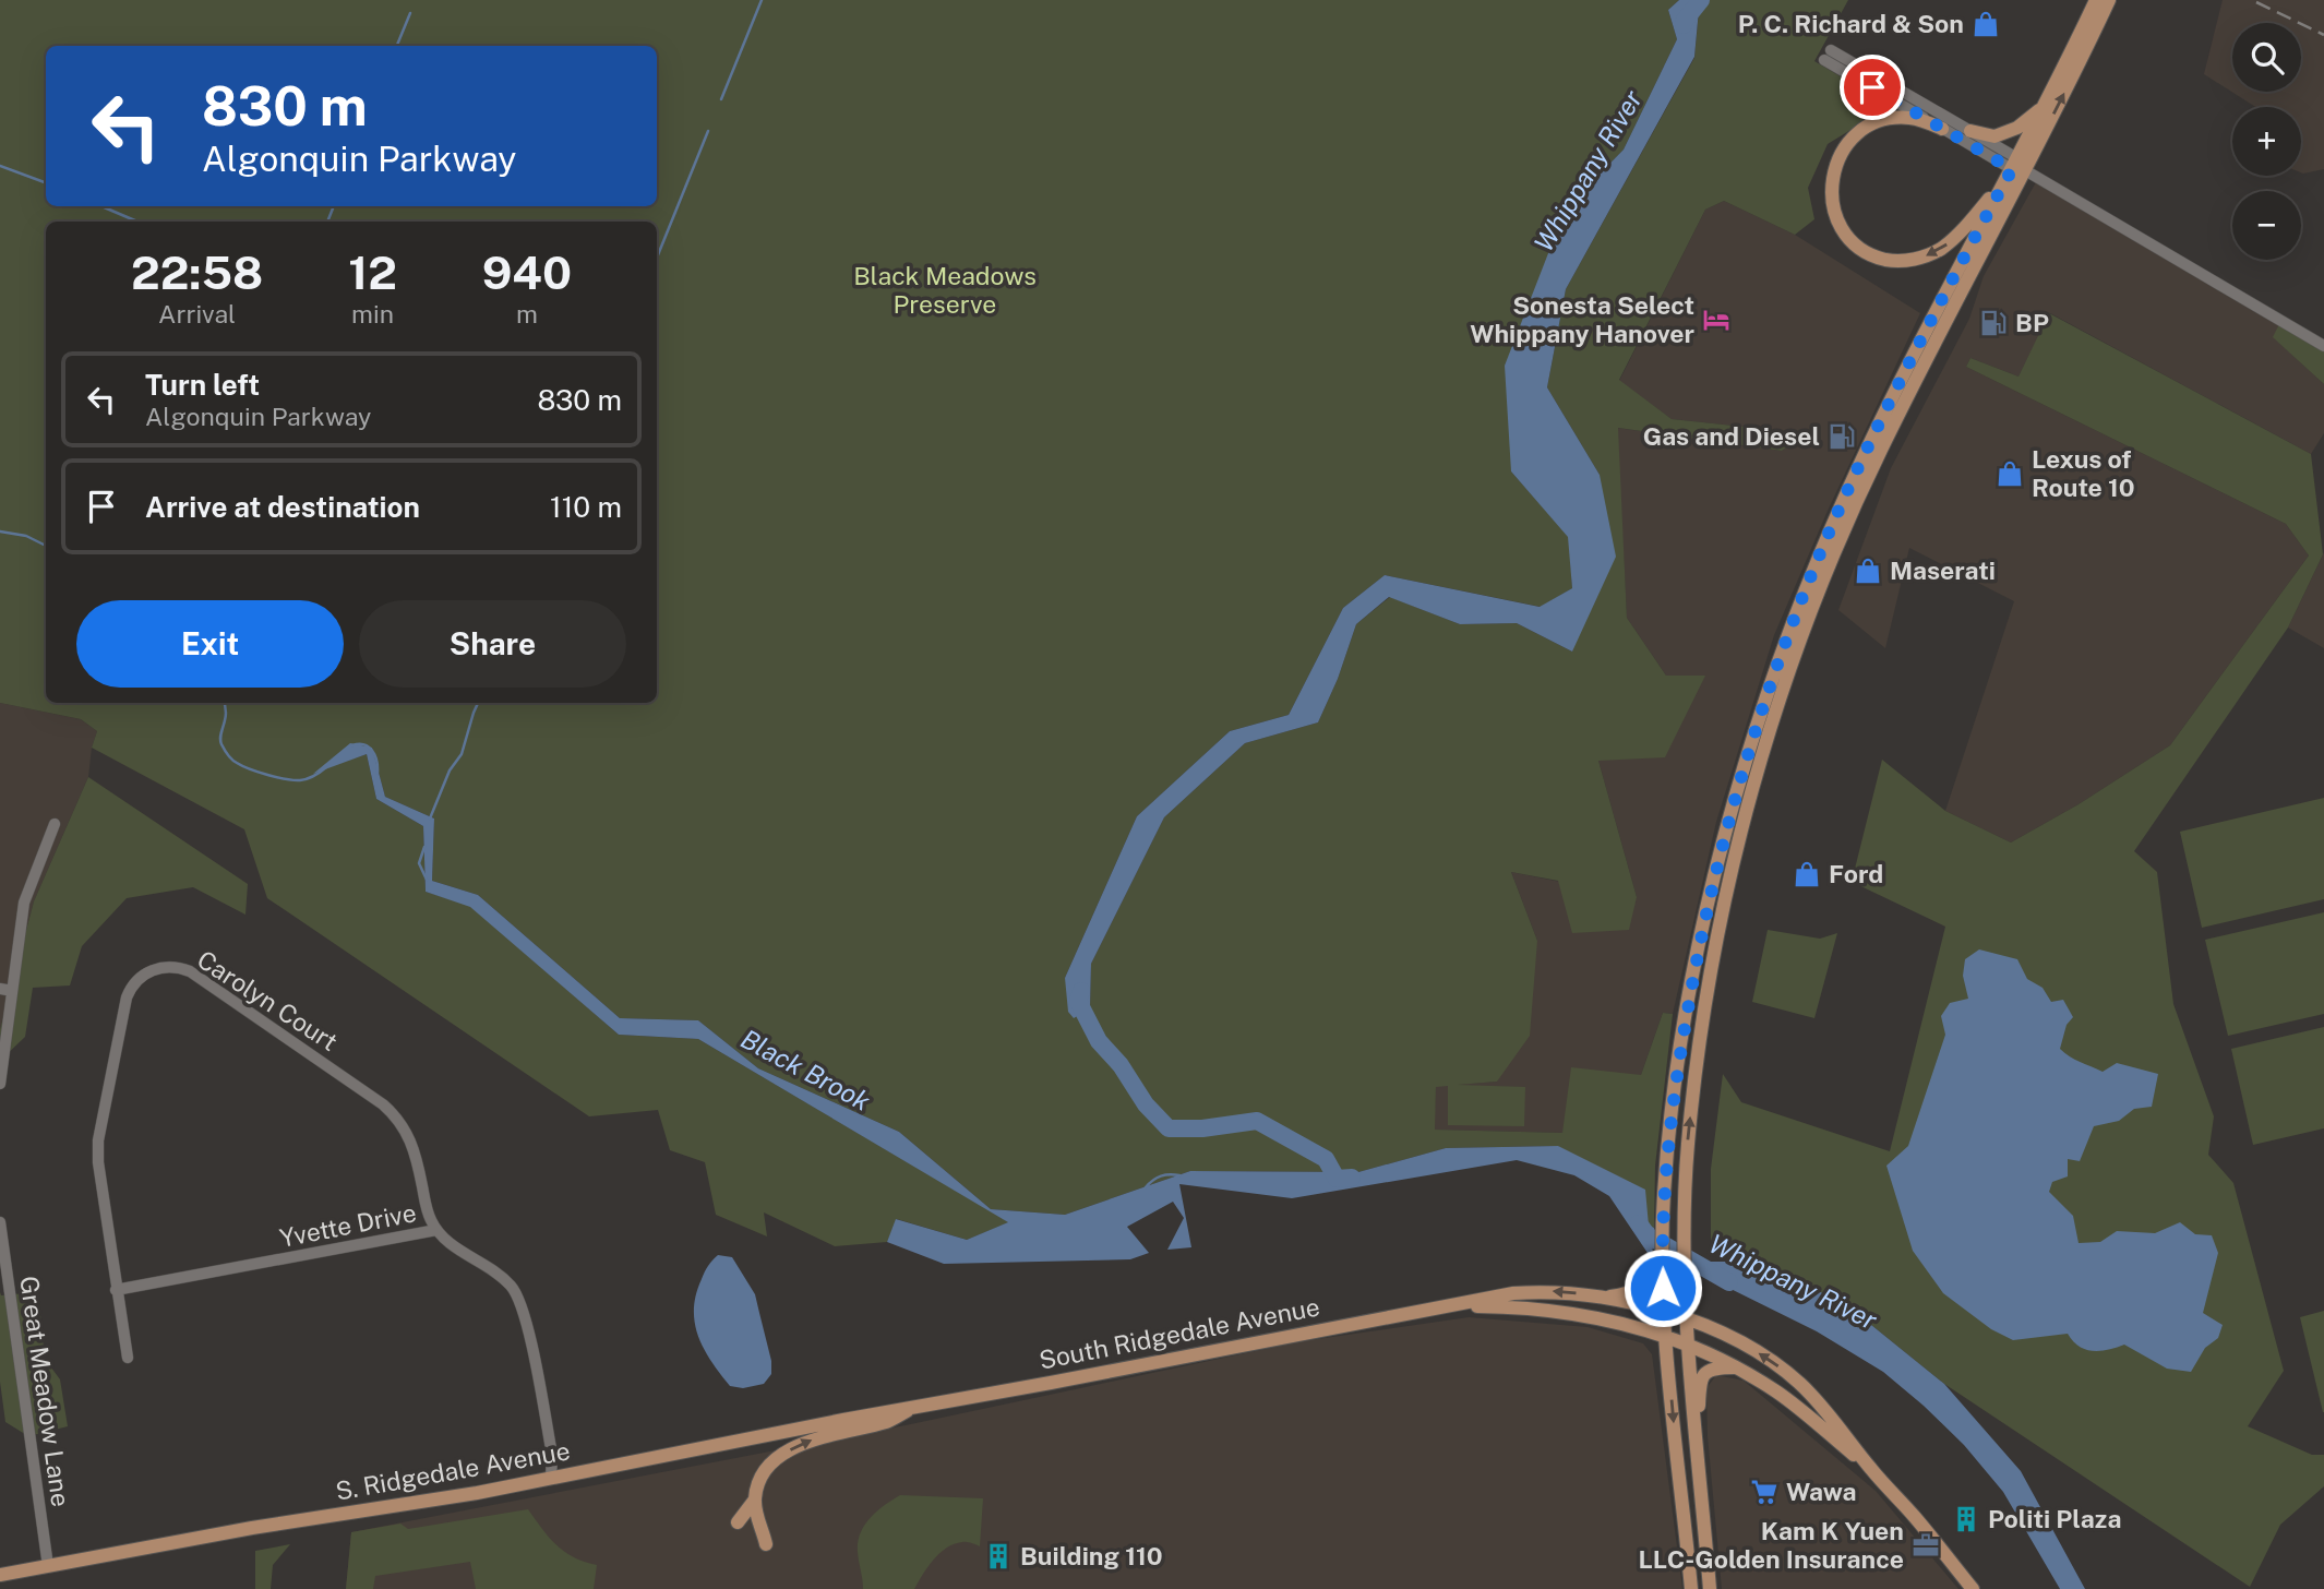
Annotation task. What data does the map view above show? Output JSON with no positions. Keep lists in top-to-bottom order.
{
  "streets": {
    "main road": ["South Ridgedale Avenue", "S. Ridgedale Avenue"],
    "street": ["Carolyn Court", "Yvette Drive", "Great Meadow Lane"]
  },
  "crossings": [
    ["Carolyn Court", "Yvette Drive"],
    ["Yvette Drive", "S. Ridgedale Avenue"],
    ["South Ridgedale Avenue", "S. Ridgedale Avenue"],
    ["Great Meadow Lane", "S. Ridgedale Avenue"]
  ],
  "water": ["Whippany River", "Black Brook"],
  "parks": ["Black Meadows Preserve"],
  "places": {
    "shop": [
      "P. C. Richard & Son",
      "Lexus of Route 10",
      "Maserati",
      "Ford"
    ],
    "hotel": ["Sonesta Select Whippany Hanover"],
    "fuel station": ["BP", "Gas and Diesel"],
    "supermarket": ["Wawa"],
    "building": ["Politi Plaza", "Building 110"],
    "office": ["Kam K Yuen LLC-Golden Insurance"]
  },
  "page": {
    "map_buttons": ["+", "−"],
    "turn": ["830 m", "Algonquin Parkway"],
    "eta": [
      "22:58",
      "Arrival",
      "12",
      "min",
      "940",
      "m"
    ],
    "list": [
      {
        "name": "Turn left",
        "note": "Algonquin Parkway",
        "value": "830 m"
      },
      {
        "name": "Arrive at destination",
        "value": "110 m"
      }
    ],
    "buttons": ["Exit", "Share"]
  }
}
